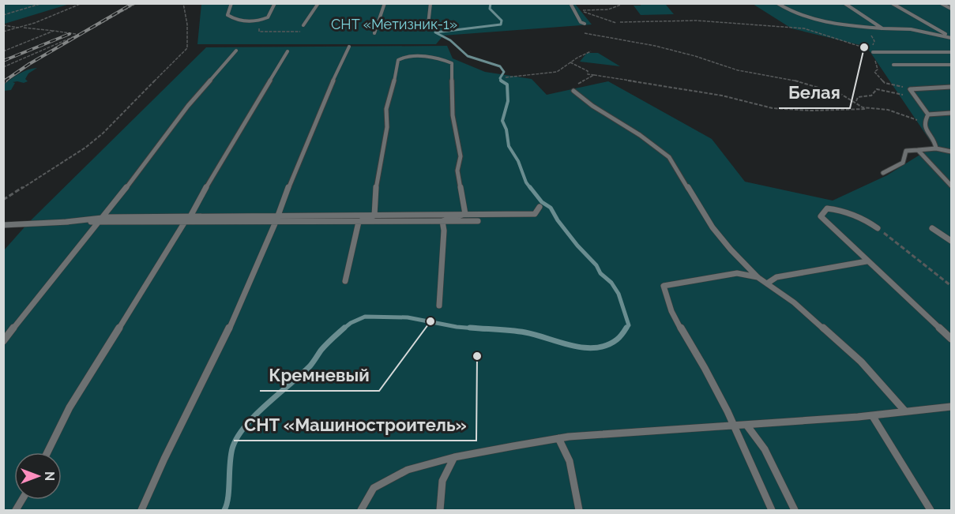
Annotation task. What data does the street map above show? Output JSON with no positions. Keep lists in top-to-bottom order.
{
  "parks": ["СНТ «Метизник-1»"],
  "places": ["Белая", "Кремневый", "СНТ «Машиностроитель»"],
  "north": "right"
}
